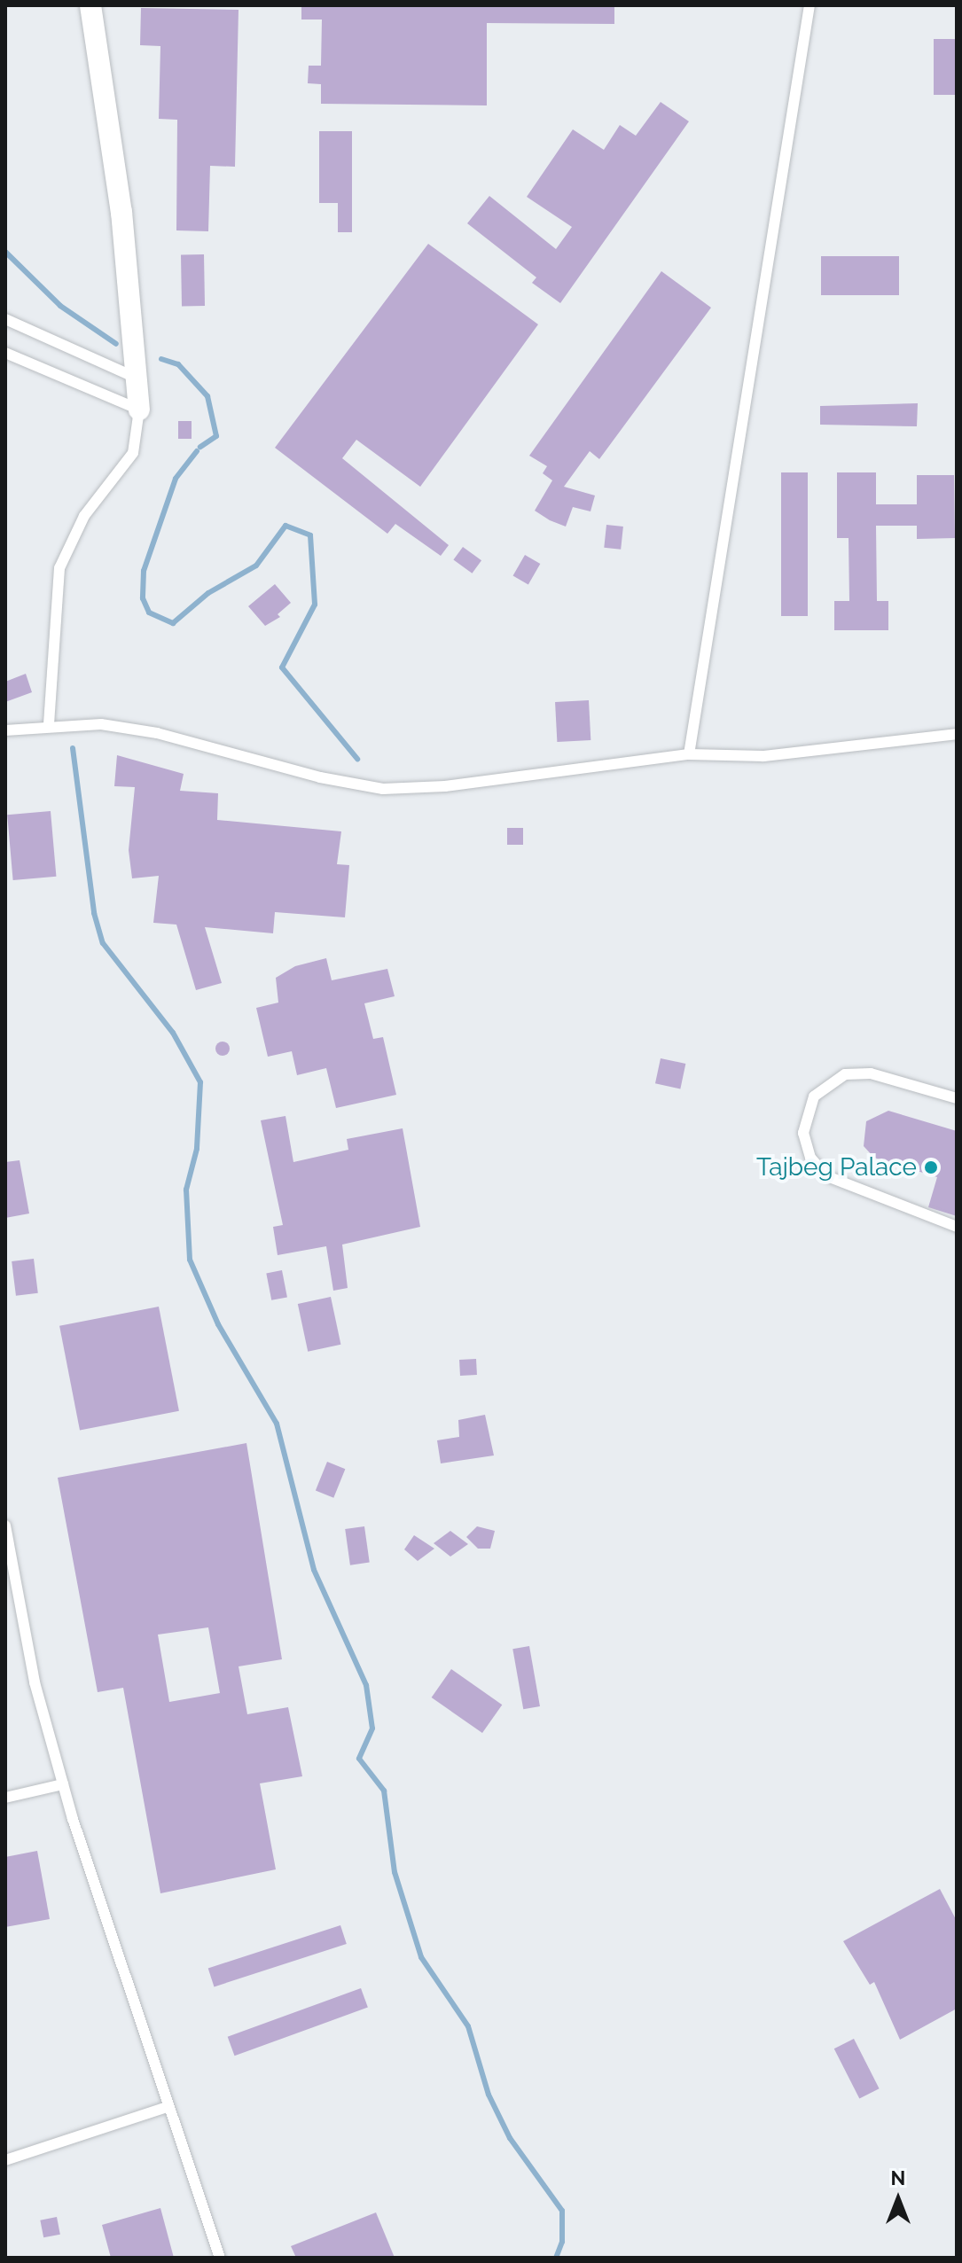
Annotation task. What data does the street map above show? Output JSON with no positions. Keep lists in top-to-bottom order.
{
  "places": ["Tajbeg Palace"],
  "north": "top"
}
